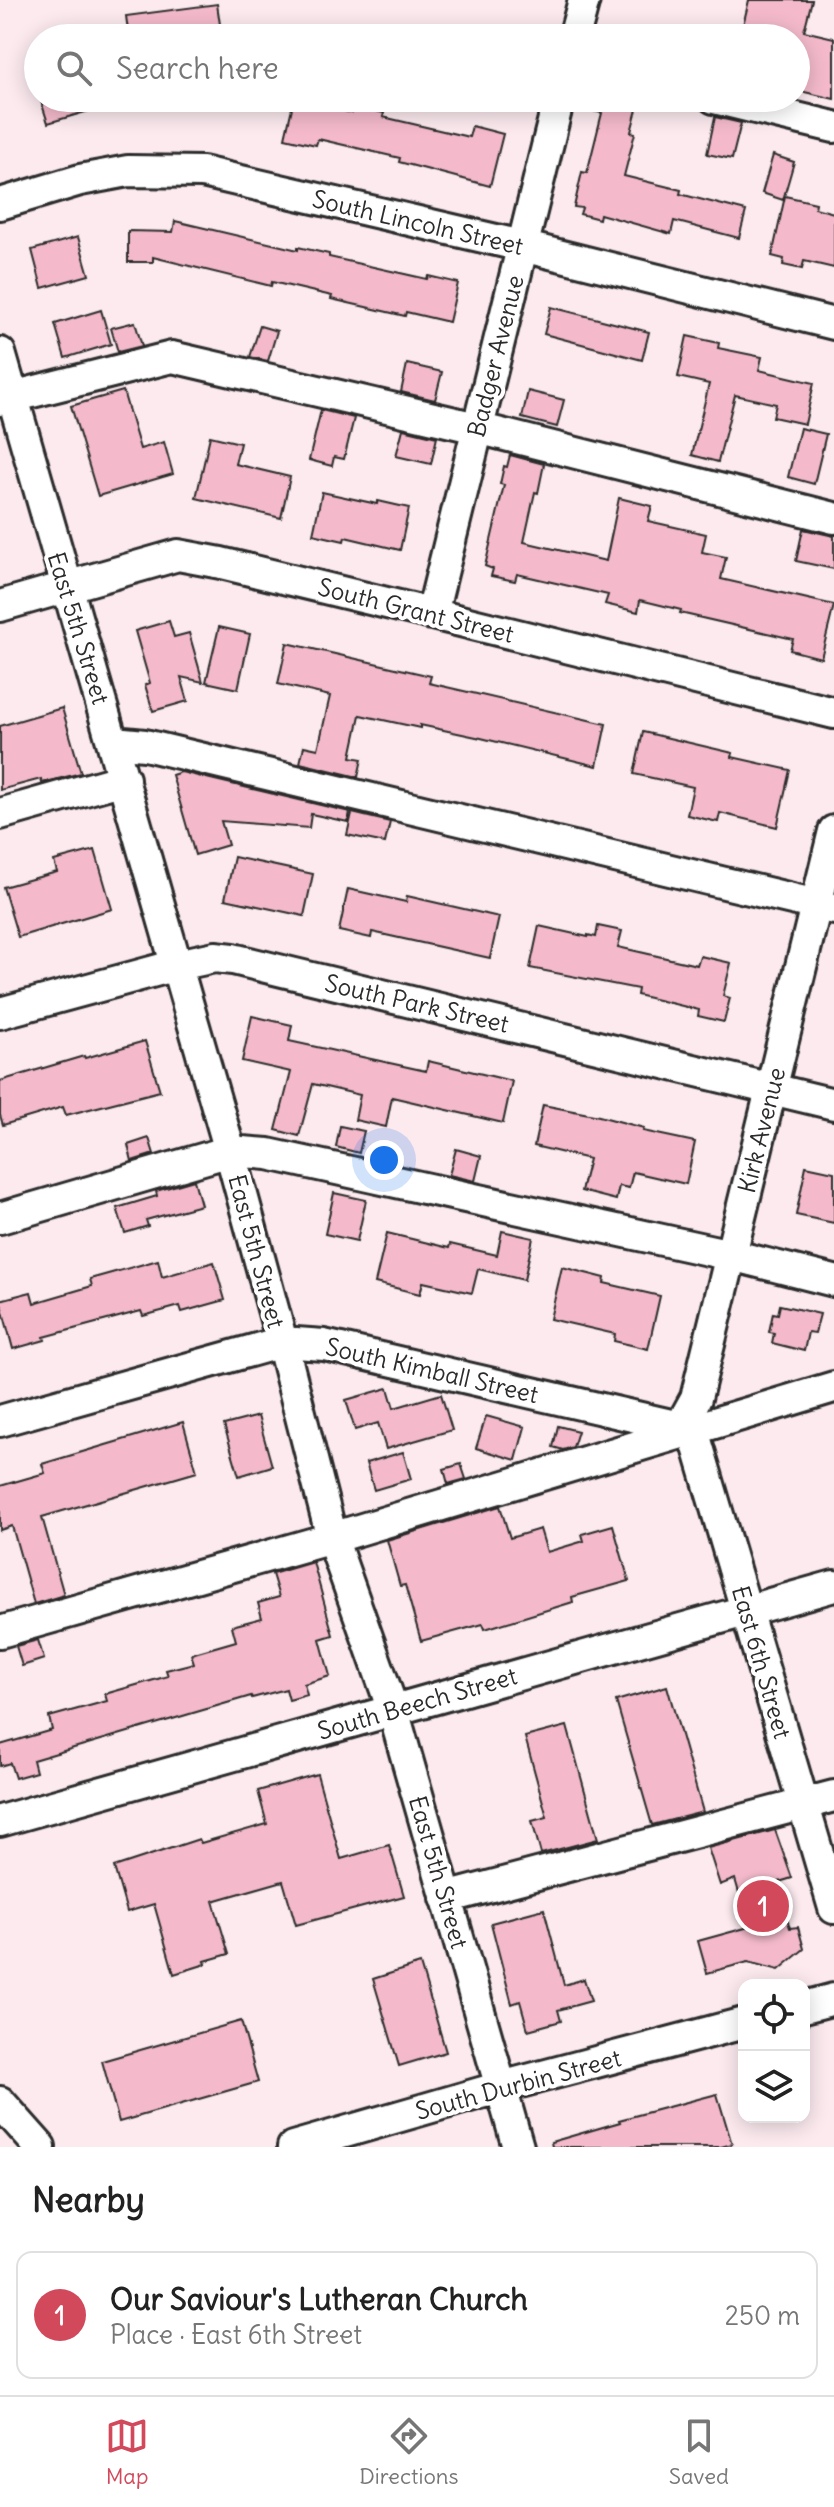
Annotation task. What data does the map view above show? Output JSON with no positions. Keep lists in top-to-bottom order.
{
  "streets": {
    "street": [
      "South Lincoln Street",
      "Badger Avenue",
      "South Grant Street",
      "East 5th Street",
      "South Park Street",
      "Kirk Avenue",
      "South Kimball Street",
      "East 6th Street",
      "South Beech Street",
      "South Durbin Street"
    ]
  },
  "crossings": [
    ["South Lincoln Street", "Badger Avenue"],
    ["Badger Avenue", "South Grant Street"],
    ["South Grant Street", "East 5th Street"],
    ["East 5th Street", "South Park Street"],
    ["East 5th Street", "South Kimball Street"],
    ["East 5th Street", "South Beech Street"],
    ["East 5th Street", "South Durbin Street"],
    ["South Park Street", "Kirk Avenue"],
    ["Kirk Avenue", "South Kimball Street"],
    ["Kirk Avenue", "East 6th Street"],
    ["South Kimball Street", "East 6th Street"],
    ["East 6th Street", "South Beech Street"]
  ],
  "page": {
    "search": "Search here",
    "pins": "1",
    "heading": "Nearby",
    "list": [
      {
        "mark": "1",
        "name": "Our Saviour's Lutheran Church",
        "note": "Place · East 6th Street",
        "value": "250 m"
      }
    ],
    "nav": ["Map", "Directions", "Saved"]
  }
}
